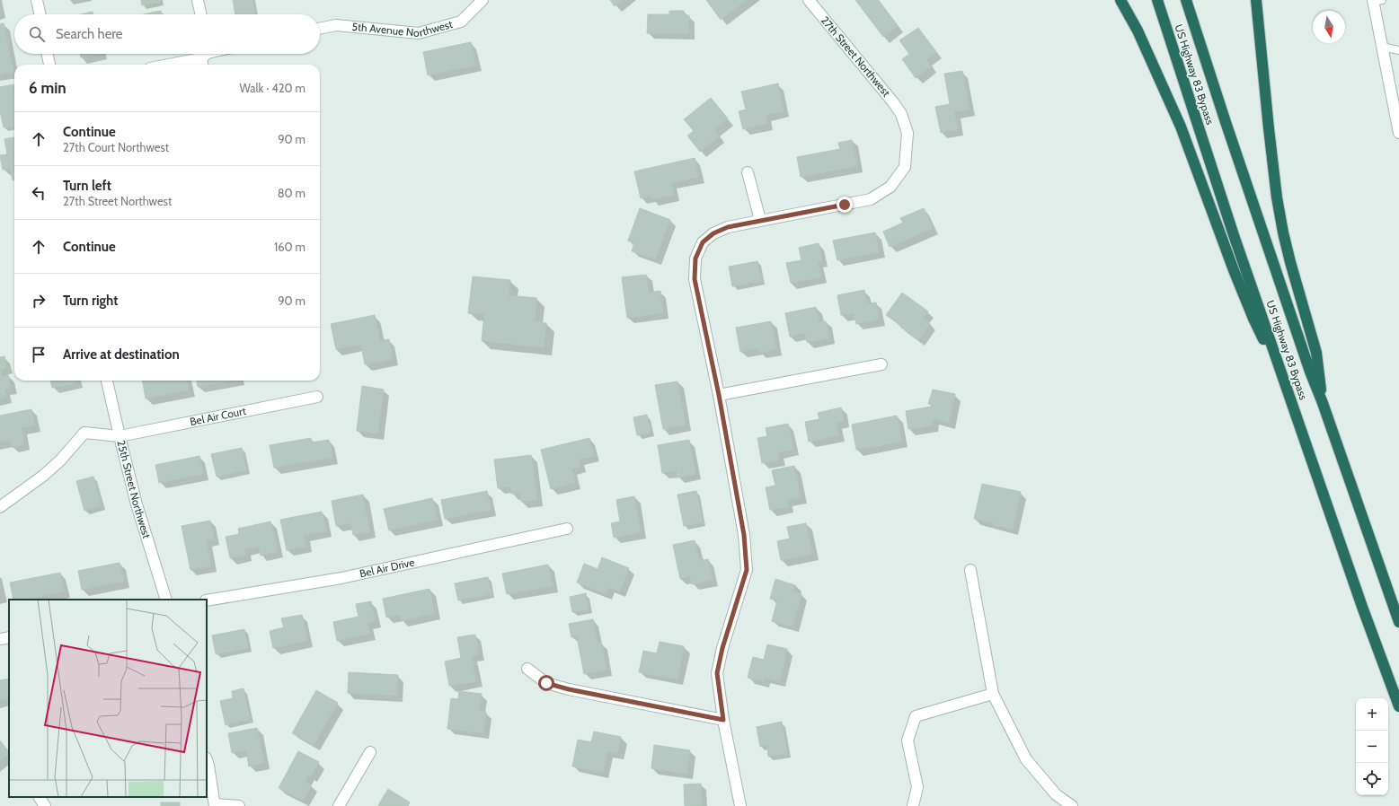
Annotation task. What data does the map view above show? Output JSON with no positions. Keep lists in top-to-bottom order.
{
  "streets": {
    "highway": ["US Highway 83 Bypass"],
    "street": [
      "5th Avenue Northwest",
      "27th Street Northwest",
      "Bel Air Court",
      "25th Street Northwest",
      "Bel Air Drive"
    ]
  },
  "crossings": [
    ["Bel Air Court", "25th Street Northwest"]
  ],
  "north": "bottom",
  "page": {
    "search": "Search here",
    "heading": ["6 min", "Walk · 420 m"],
    "list": [
      ["Continue", "27th Court Northwest", "90 m"],
      ["Turn left", "27th Street Northwest", "80 m"],
      ["Continue", "160 m"],
      ["Turn right", "90 m"],
      "Arrive at destination"
    ],
    "map_buttons": ["+", "−"]
  }
}
